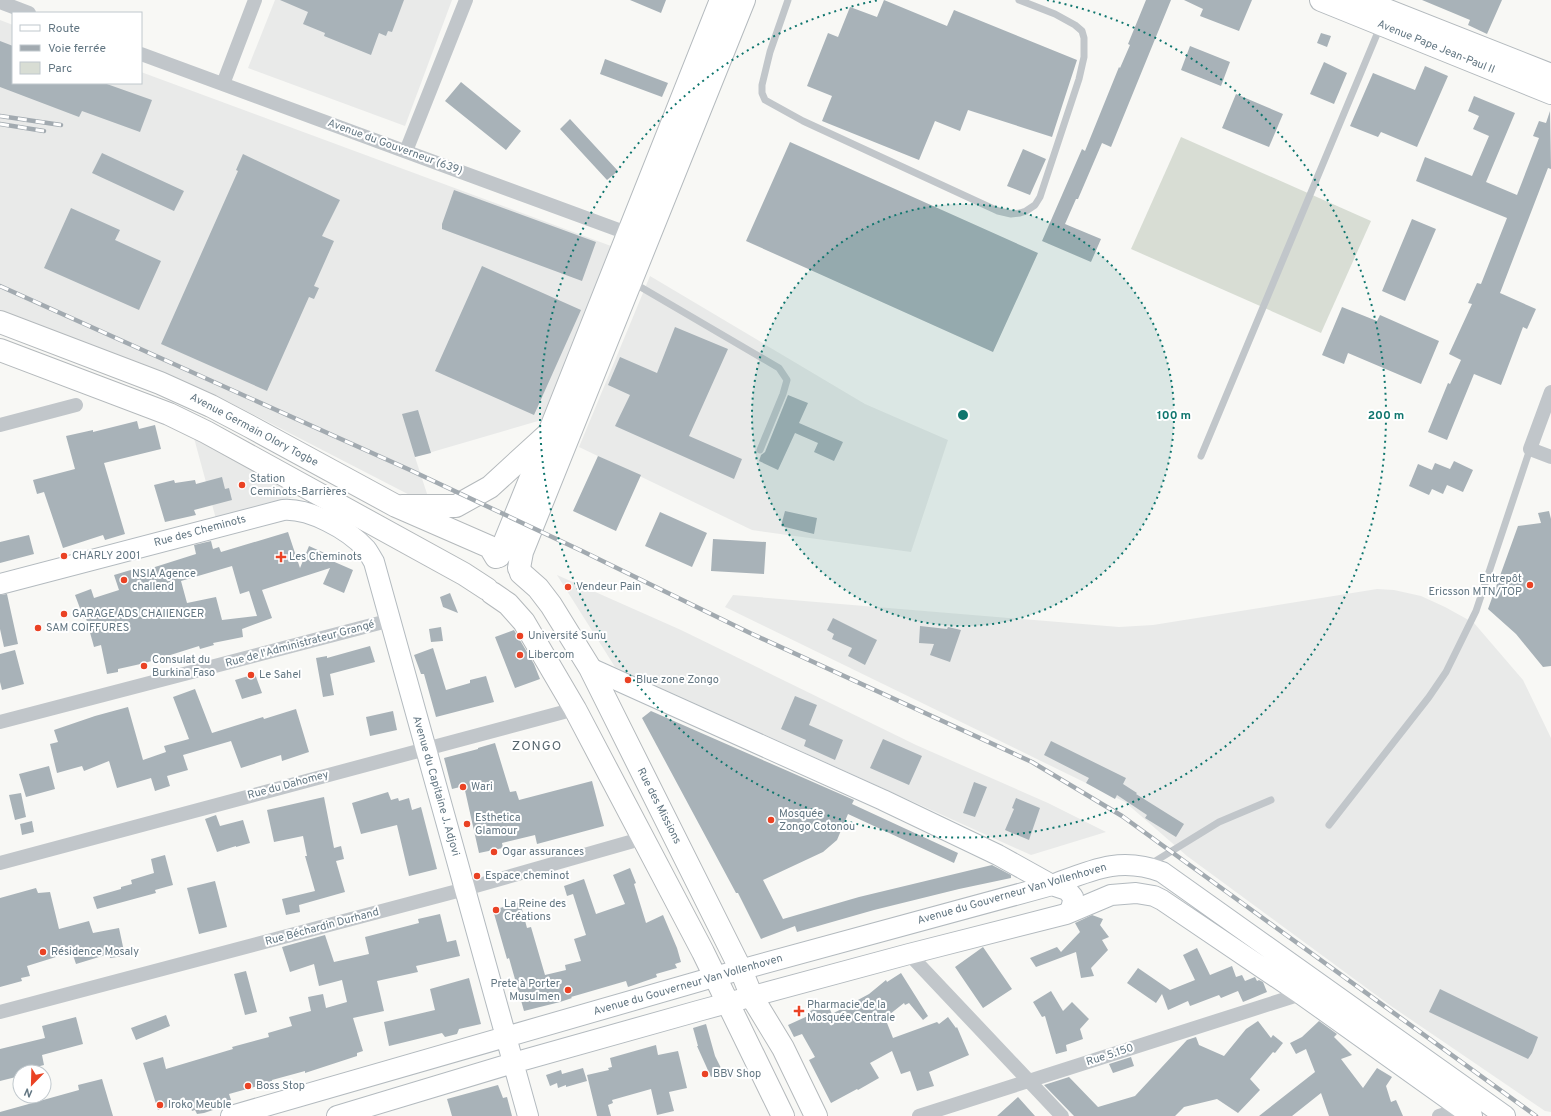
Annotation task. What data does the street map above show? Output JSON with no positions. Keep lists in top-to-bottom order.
{
  "streets": {
    "main road": [
      "Avenue Pape Jean-Paul II",
      "Avenue Germain Olory Togbe",
      "Rue des Cheminots",
      "Avenue du Capitaine J. Adjovi",
      "Rue des Missions",
      "Avenue du Gouverneur Van Vollenhoven"
    ],
    "street": [
      "Avenue du Gouverneur (639)",
      "Rue de l'Administrateur Grangé",
      "Rue du Dahomey",
      "Rue Béchardin Durhand",
      "Rue 5.150"
    ]
  },
  "crossings": [
    ["Avenue Germain Olory Togbe", "Rue des Missions"],
    ["Rue des Cheminots", "Avenue du Capitaine J. Adjovi"],
    ["Rue de l'Administrateur Grangé", "Avenue du Capitaine J. Adjovi"],
    ["Rue du Dahomey", "Avenue du Capitaine J. Adjovi"],
    ["Avenue du Capitaine J. Adjovi", "Avenue du Gouverneur Van Vollenhoven"],
    ["Avenue du Capitaine J. Adjovi", "Rue Béchardin Durhand"],
    ["Rue des Missions", "Avenue du Gouverneur Van Vollenhoven"]
  ],
  "districts": ["ZONGO"],
  "places": {
    "other": [
      "Station Ceminots-Barrières",
      "CHARLY 2001",
      "NSIA Agence challend",
      "Entrepôt Ericsson MTN/TOP",
      "Vendeur Pain",
      "GARAGE ADS CHAIIENGER",
      "SAM COIFFURES",
      "Université Sunu",
      "Libercom",
      "Consulat du Burkina Faso",
      "Le Sahel",
      "Blue zone Zongo",
      "Wari",
      "Mosquée Zongo Cotonou",
      "Esthetica Glamour",
      "Ogar assurances",
      "Espace cheminot",
      "La Reine des Créations",
      "Résidence Mosaly",
      "Prete à Porter Musulmen",
      "BBV Shop",
      "Boss Stop",
      "Iroko Meuble"
    ],
    "health": ["Les Cheminots", "Pharmacie de la Mosquée Centrale"]
  },
  "legend": ["Route", "Voie ferrée", "Parc"],
  "north": "bottom left",
  "rings": ["100 m", "200 m"]
}
